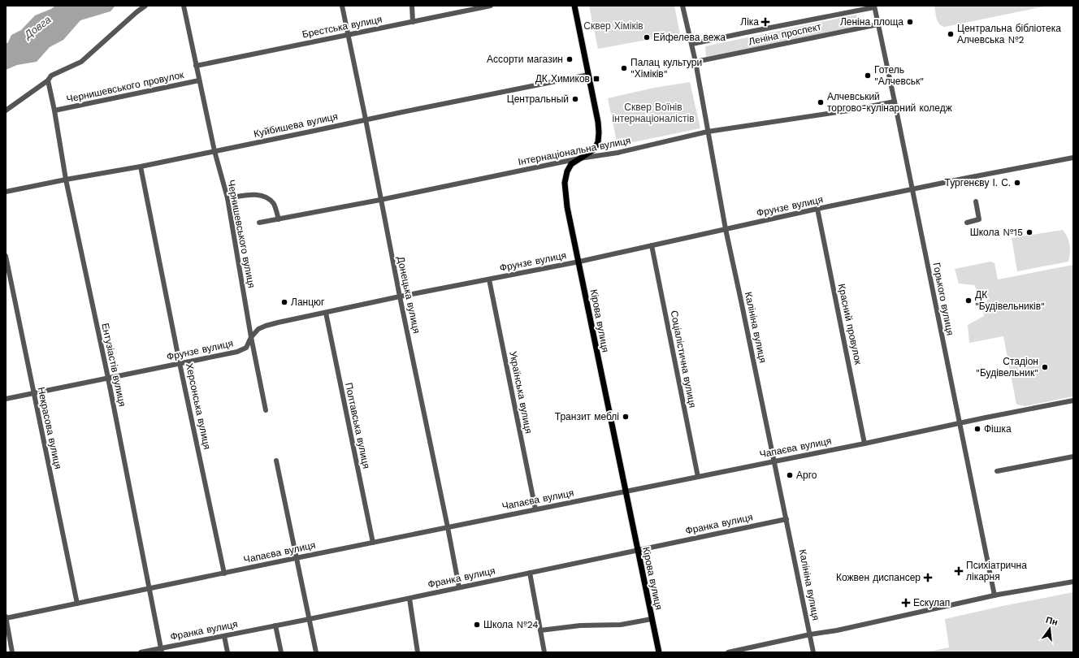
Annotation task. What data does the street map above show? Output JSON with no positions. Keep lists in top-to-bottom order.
{
  "streets": {
    "main road": ["Кірова вулиця"],
    "street": [
      "Брестська вулиця",
      "Леніна проспект",
      "Чернишевського провулок",
      "Куйбишева вулиця",
      "Інтернаціональна вулиця",
      "Фрунзе вулиця",
      "Чернишевського вулиця",
      "Донецька вулиця",
      "Горького вулиця",
      "Красний провулок",
      "Калініна вулиця",
      "Соціалістична вулиця",
      "Ентузіастів вулиця",
      "Українська вулиця",
      "Херсонська вулиця",
      "Полтавська вулиця",
      "Некрасова вулиця",
      "Чапаєва вулиця",
      "Франка вулиця"
    ]
  },
  "crossings": [
    ["Брестська вулиця", "Чернишевського вулиця"],
    ["Брестська вулиця", "Донецька вулиця"],
    ["Леніна проспект", "Горького вулиця"],
    ["Леніна проспект", "Калініна вулиця"],
    ["Чернишевського провулок", "Чернишевського вулиця"],
    ["Чернишевського провулок", "Ентузіастів вулиця"],
    ["Куйбишева вулиця", "Чернишевського вулиця"],
    ["Куйбишева вулиця", "Донецька вулиця"],
    ["Куйбишева вулиця", "Кірова вулиця"],
    ["Куйбишева вулиця", "Ентузіастів вулиця"],
    ["Куйбишева вулиця", "Херсонська вулиця"],
    ["Інтернаціональна вулиця", "Донецька вулиця"],
    ["Інтернаціональна вулиця", "Горького вулиця"],
    ["Інтернаціональна вулиця", "Кірова вулиця"],
    ["Інтернаціональна вулиця", "Калініна вулиця"],
    ["Фрунзе вулиця", "Чернишевського вулиця"],
    ["Фрунзе вулиця", "Донецька вулиця"],
    ["Фрунзе вулиця", "Горького вулиця"],
    ["Фрунзе вулиця", "Кірова вулиця"],
    ["Фрунзе вулиця", "Красний провулок"],
    ["Фрунзе вулиця", "Калініна вулиця"],
    ["Фрунзе вулиця", "Соціалістична вулиця"],
    ["Фрунзе вулиця", "Ентузіастів вулиця"],
    ["Фрунзе вулиця", "Українська вулиця"],
    ["Фрунзе вулиця", "Херсонська вулиця"],
    ["Фрунзе вулиця", "Полтавська вулиця"],
    ["Фрунзе вулиця", "Некрасова вулиця"],
    ["Донецька вулиця", "Чапаєва вулиця"],
    ["Донецька вулиця", "Франка вулиця"],
    ["Горького вулиця", "Чапаєва вулиця"],
    ["Кірова вулиця", "Чапаєва вулиця"],
    ["Кірова вулиця", "Франка вулиця"],
    ["Красний провулок", "Чапаєва вулиця"],
    ["Калініна вулиця", "Чапаєва вулиця"],
    ["Калініна вулиця", "Франка вулиця"],
    ["Соціалістична вулиця", "Чапаєва вулиця"],
    ["Ентузіастів вулиця", "Чапаєва вулиця"],
    ["Ентузіастів вулиця", "Франка вулиця"],
    ["Українська вулиця", "Чапаєва вулиця"],
    ["Херсонська вулиця", "Чапаєва вулиця"],
    ["Полтавська вулиця", "Чапаєва вулиця"],
    ["Некрасова вулиця", "Чапаєва вулиця"]
  ],
  "water": ["Довга"],
  "parks": ["Сквер Хіміків", "Сквер Воїнів інтернаціоналістів"],
  "places": {
    "health": [
      "Ліка",
      "Психіатрична лікарня",
      "Кожвен диспансер",
      "Ескулап"
    ],
    "other": [
      "Леніна площа",
      "Центральна бібліотека Алчевська №2",
      "Ейфелева вежа",
      "Ассорти магазин",
      "Палац культури \"Хіміків\"",
      "Готель \"Алчевськ\"",
      "Центральный",
      "Алчевський торгово-кулінарний коледж",
      "Тургенєву І. С.",
      "Школа №15",
      "ДК \"Будівельників\"",
      "Ланцюг",
      "Стадіон \"Будівельник\"",
      "Транзит меблі",
      "Фішка",
      "Арго",
      "Школа №24"
    ],
    "transit": ["ДК Химиков"]
  },
  "north": "top"
}
